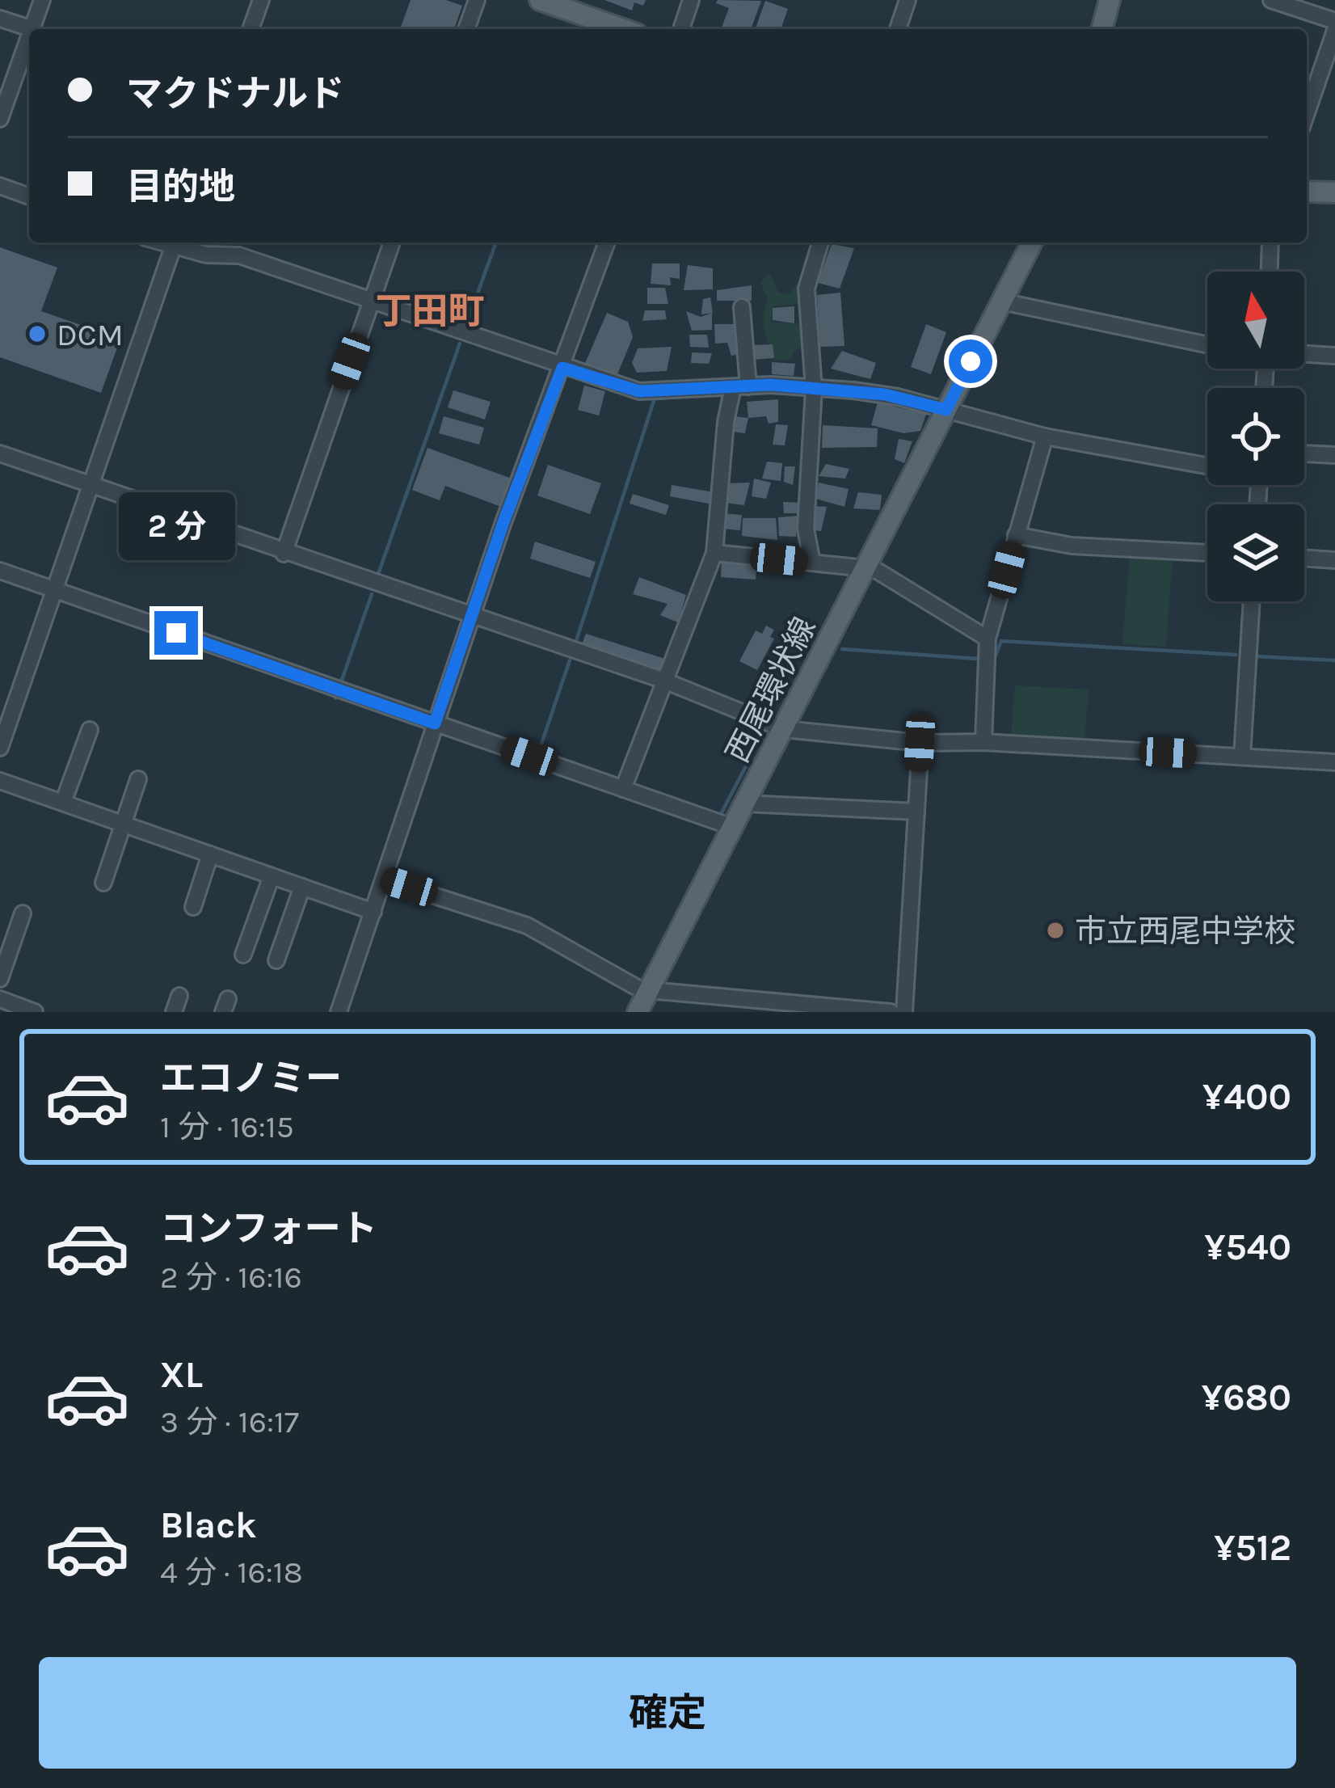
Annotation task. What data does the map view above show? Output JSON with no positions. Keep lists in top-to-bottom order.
{
  "streets": {
    "main road": ["西尾環状線"]
  },
  "districts": ["丁田町"],
  "places": ["DCM", "市立西尾中学校"],
  "north": "top",
  "page": {
    "banner": ["マクドナルド", "目的地"],
    "bubble": "2 分",
    "list": [
      {
        "name": "エコノミー",
        "note": "1 分 · 16:15",
        "value": "¥400"
      },
      {
        "name": "コンフォート",
        "note": "2 分 · 16:16",
        "value": "¥540"
      },
      {
        "name": "XL",
        "note": "3 分 · 16:17",
        "value": "¥680"
      },
      {
        "name": "Black",
        "note": "4 分 · 16:18",
        "value": "¥512"
      }
    ],
    "buttons": "確定"
  }
}
